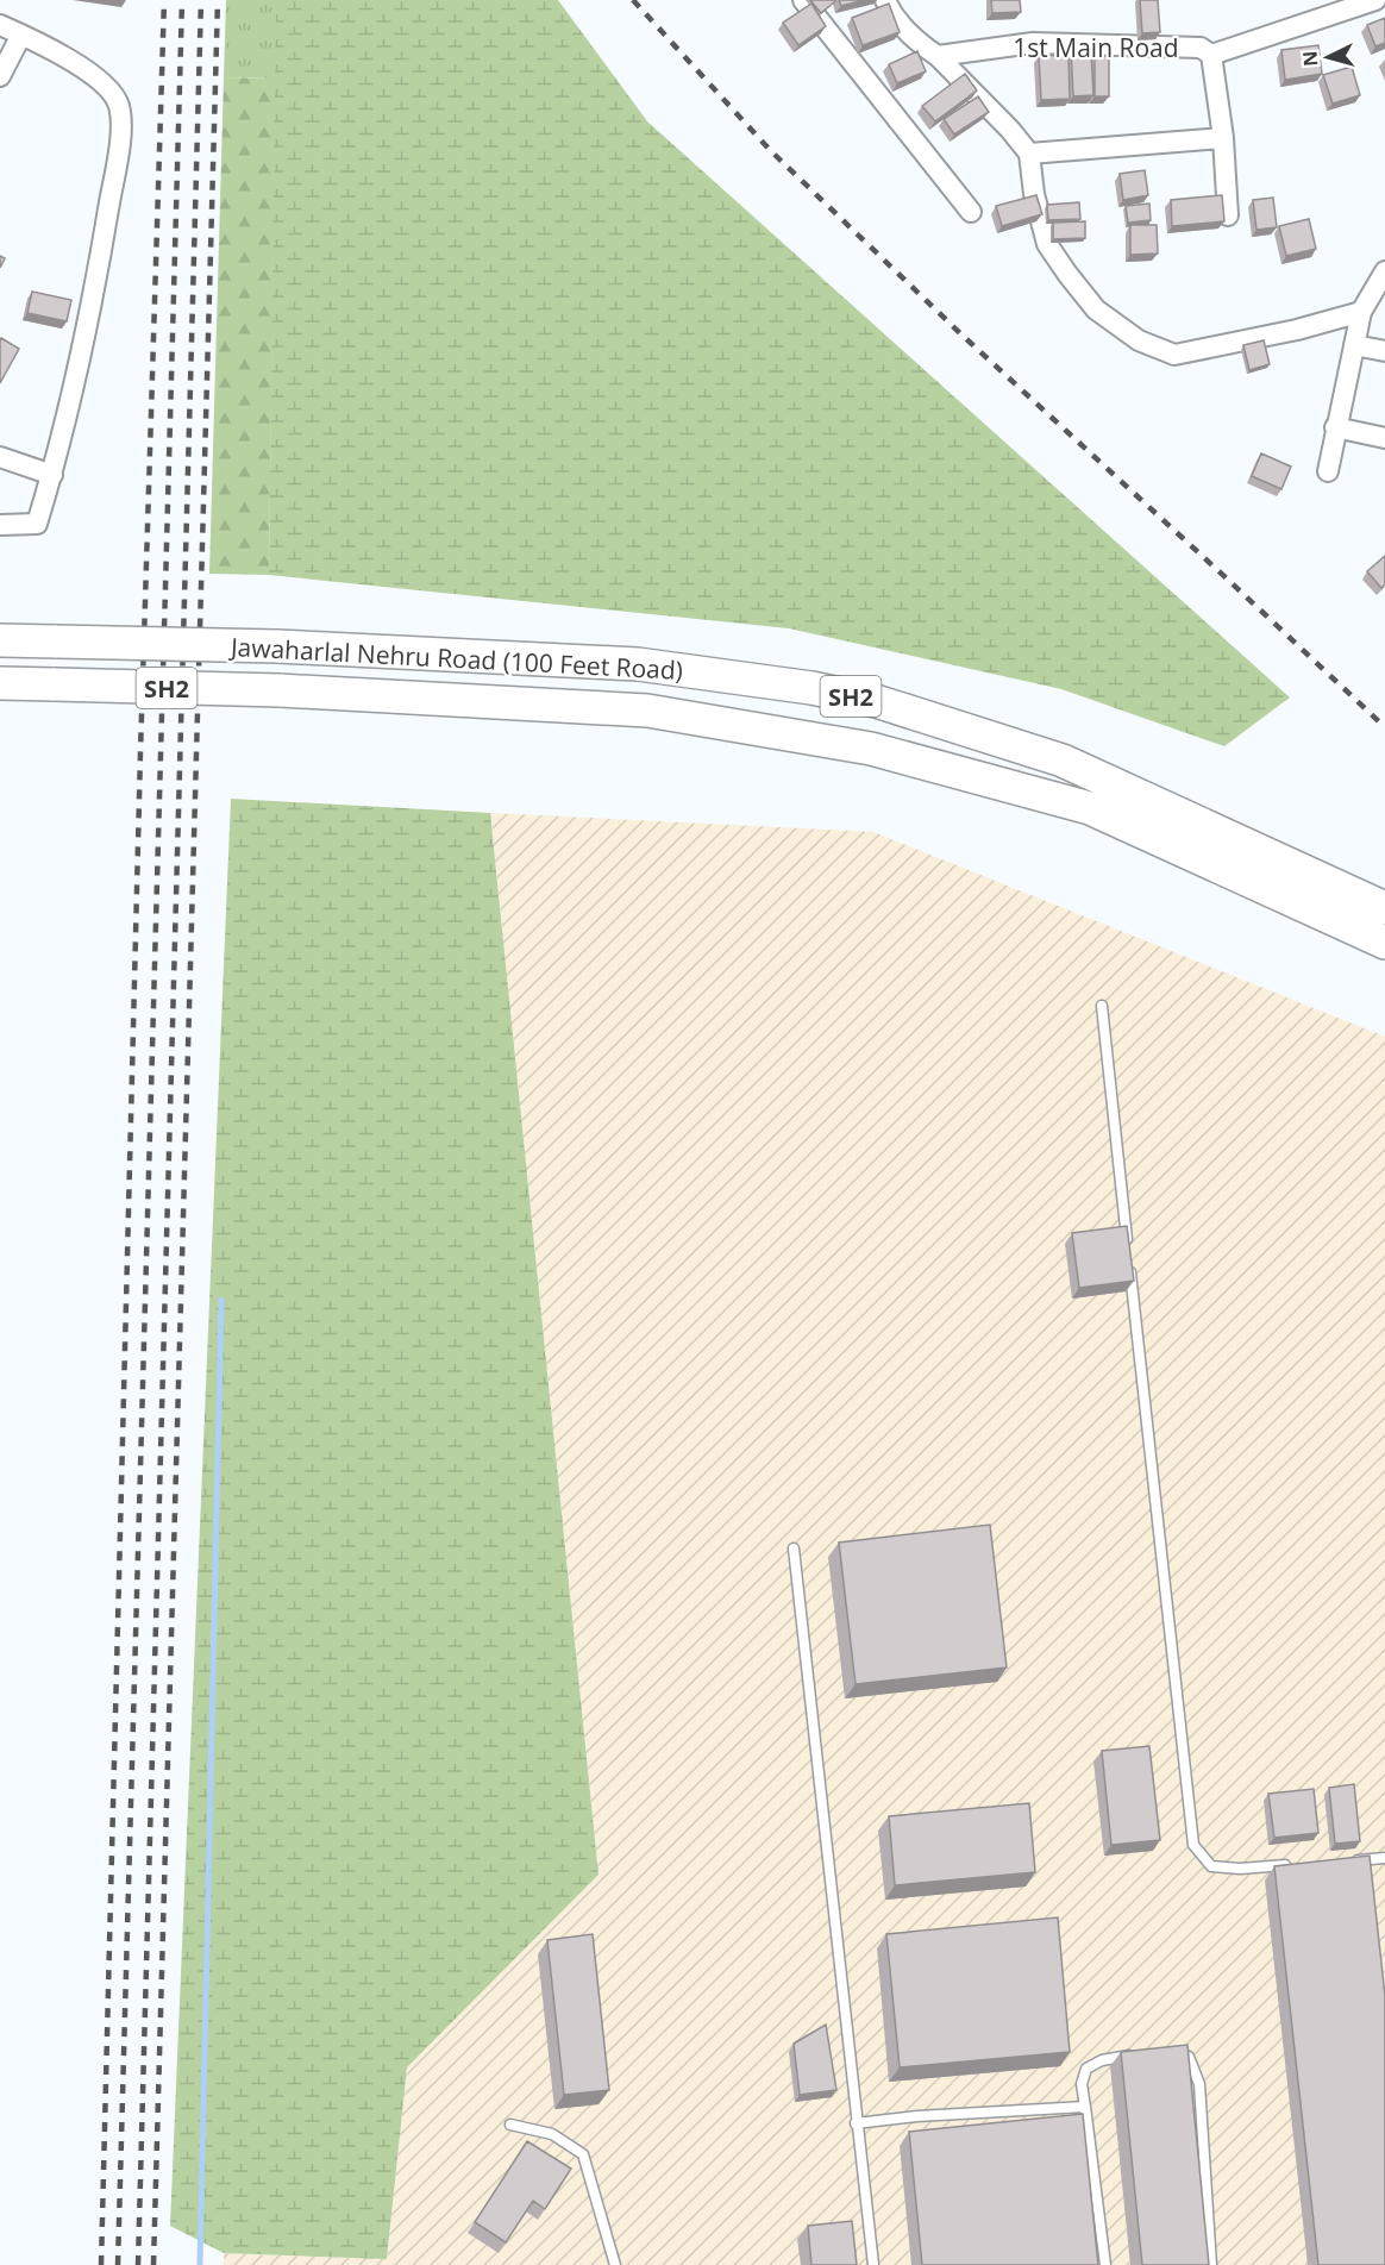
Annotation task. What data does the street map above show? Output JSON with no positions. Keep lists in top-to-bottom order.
{
  "streets": {
    "main road": ["Jawaharlal Nehru Road (100 Feet Road)", "SH2"],
    "street": ["1st Main Road"]
  },
  "north": "left"
}
